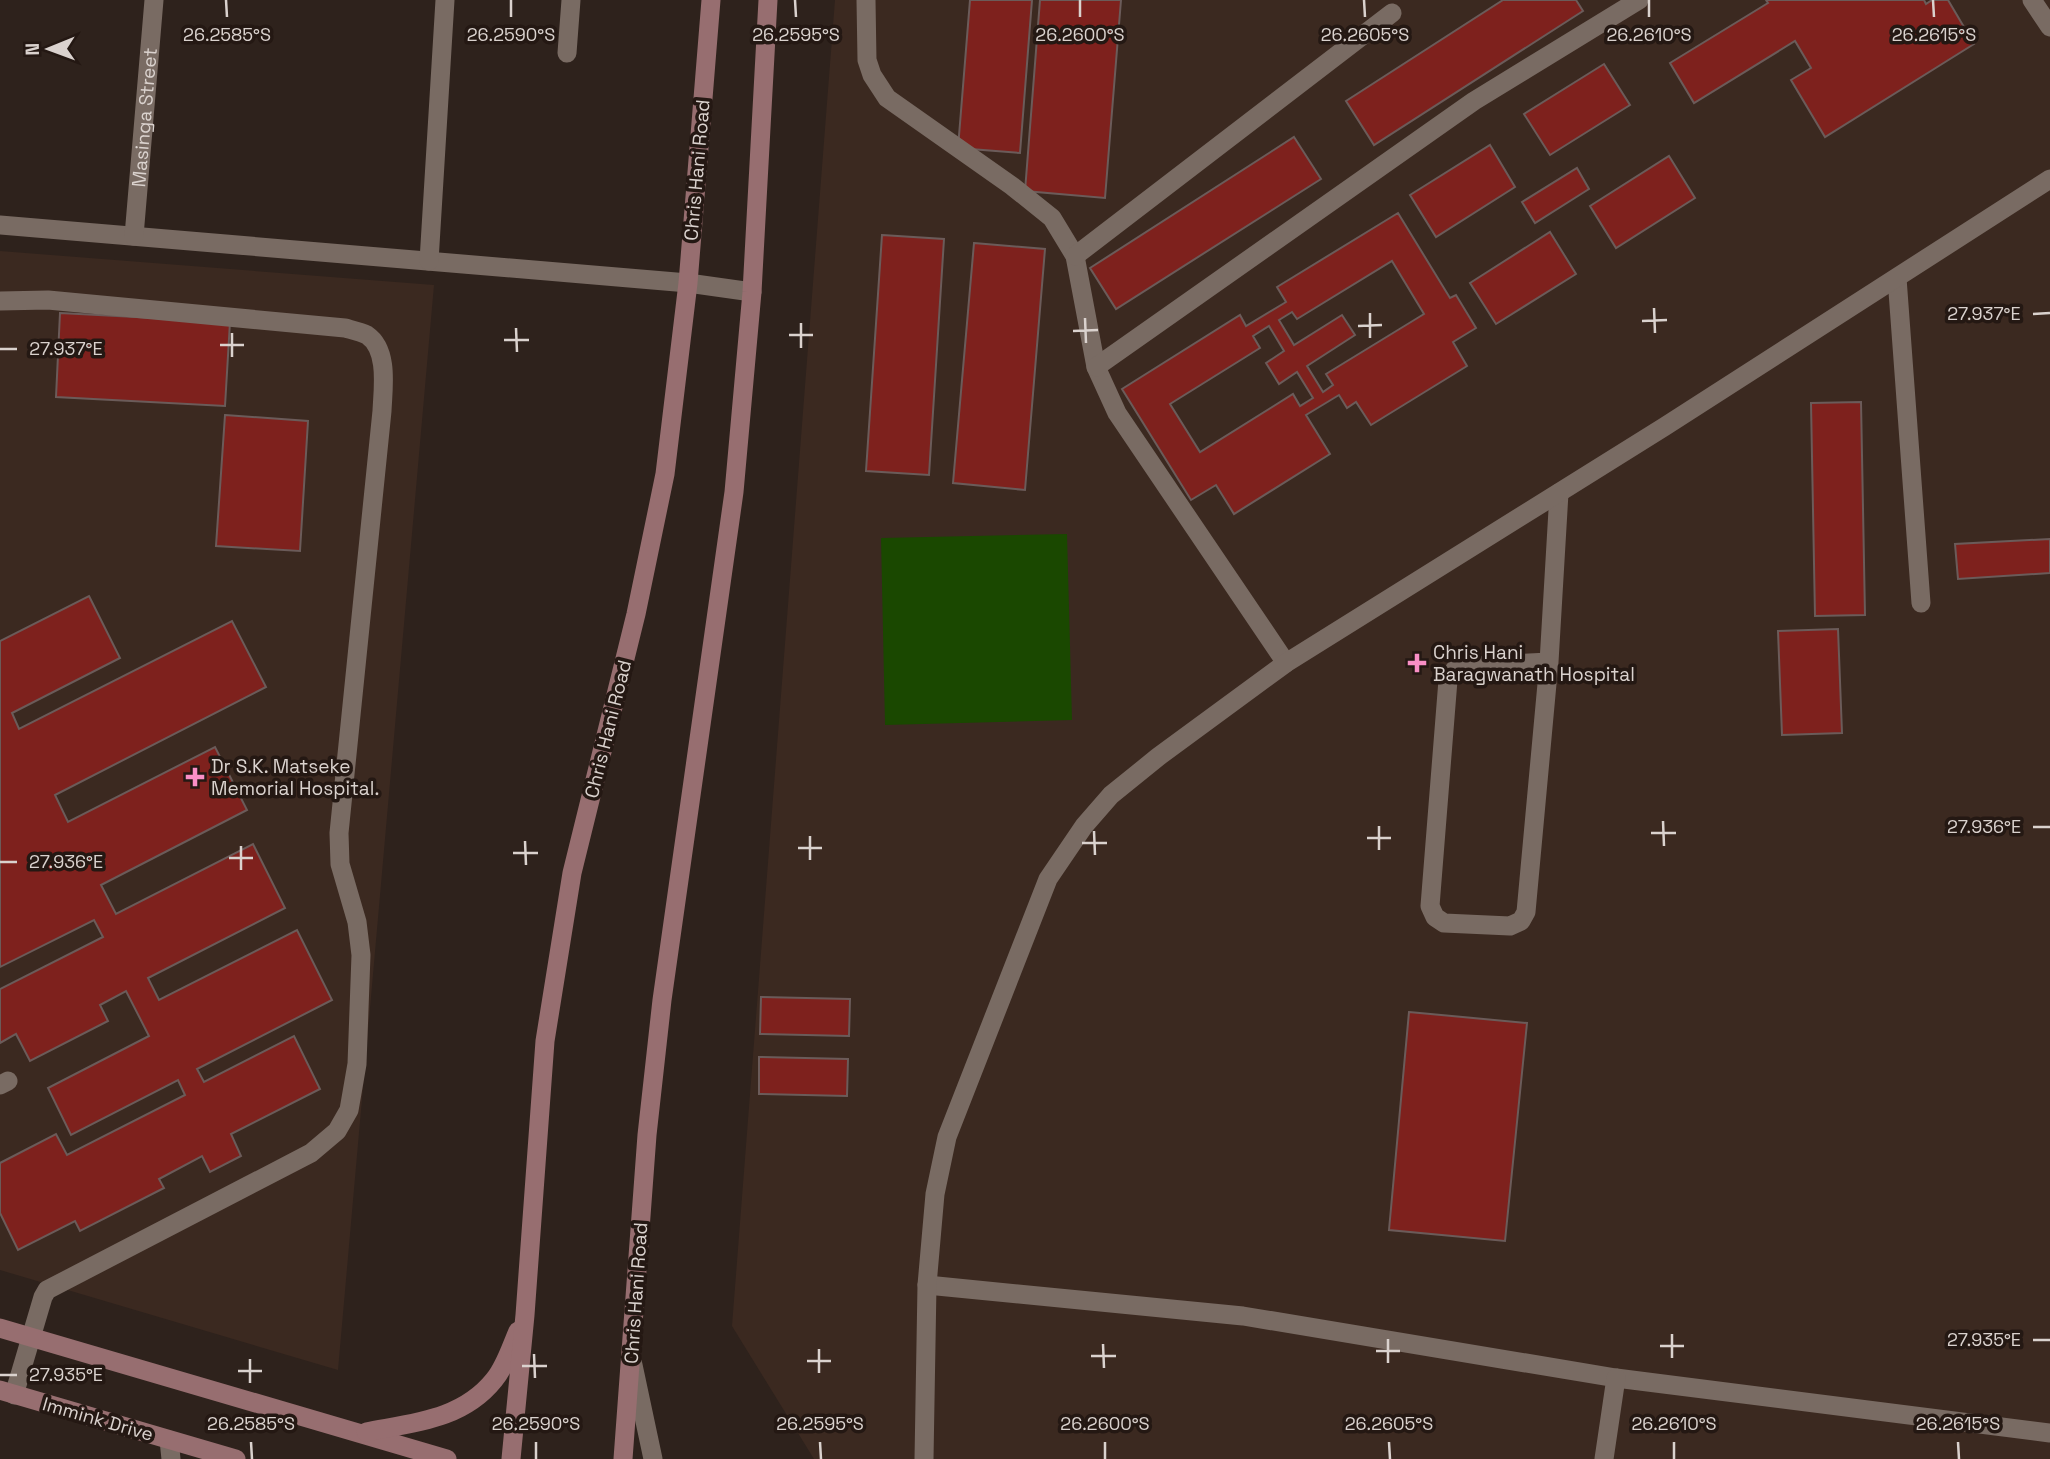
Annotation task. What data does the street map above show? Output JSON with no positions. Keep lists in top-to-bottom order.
{
  "streets": {
    "main road": ["Chris Hani Road", "Immink Drive"],
    "street": ["Masinga Street"]
  },
  "places": {
    "health": ["Chris Hani Baragwanath Hospital", "Dr S.K. Matseke Memorial Hospital."]
  },
  "north": "left",
  "coordinates": [
    "26.2585°S",
    "26.2590°S",
    "26.2595°S",
    "26.2600°S",
    "26.2605°S",
    "26.2610°S",
    "26.2615°S",
    "27.937°E",
    "27.936°E",
    "27.935°E"
  ]
}
